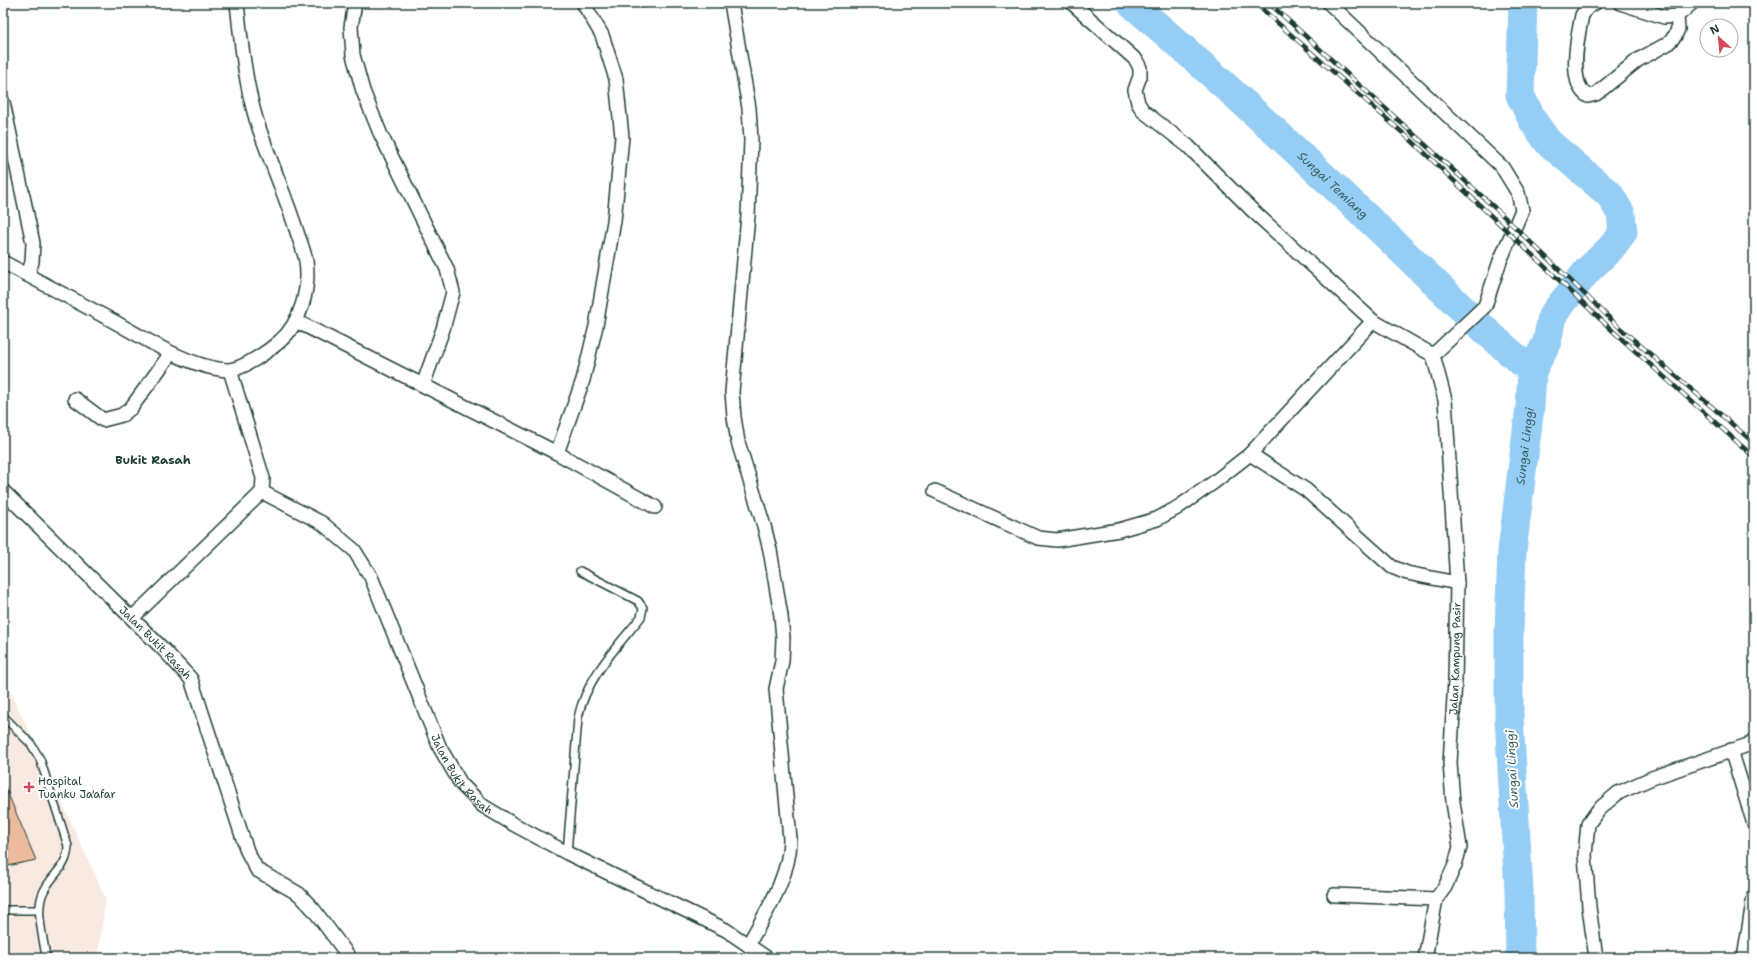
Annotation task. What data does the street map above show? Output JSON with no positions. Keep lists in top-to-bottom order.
{
  "streets": {
    "street": ["Jalan Bukit Rasah", "Jalan Kampung Pasir"]
  },
  "districts": ["Bukit Rasah"],
  "water": ["Sungai Temiang", "Sungai Linggi"],
  "places": {
    "health": ["Hospital Tuanku Ja'afar"]
  },
  "north": "top left"
}
